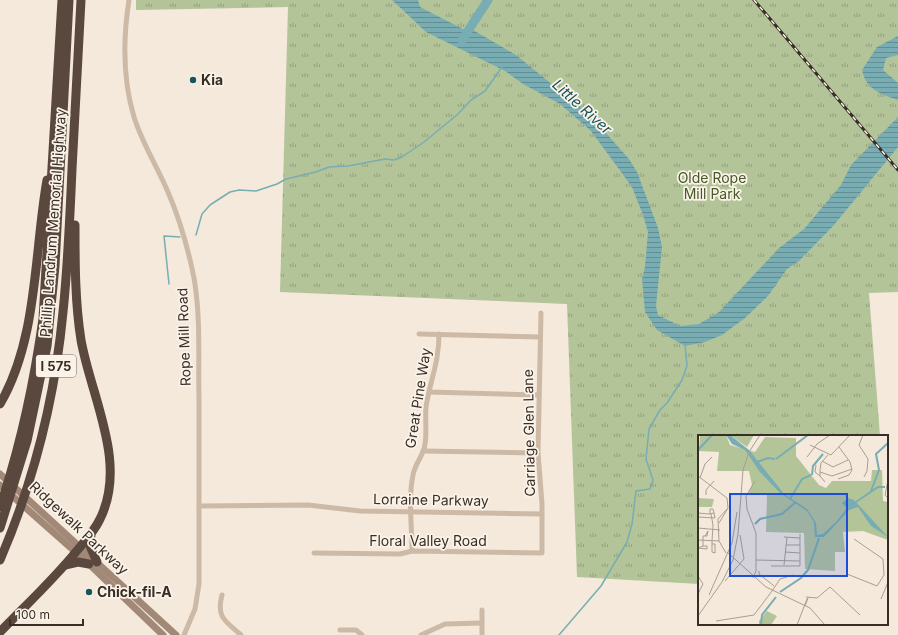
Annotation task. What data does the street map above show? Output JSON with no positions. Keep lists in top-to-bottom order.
{
  "streets": {
    "highway": ["Phillip Landrum Memorial Highway", "I 575"],
    "main road": ["Ridgewalk Parkway"],
    "street": [
      "Rope Mill Road",
      "Great Pine Way",
      "Carriage Glen Lane",
      "Lorraine Parkway",
      "Floral Valley Road"
    ]
  },
  "crossings": [
    ["Rope Mill Road", "Lorraine Parkway"],
    ["Great Pine Way", "Lorraine Parkway"],
    ["Great Pine Way", "Floral Valley Road"],
    ["Carriage Glen Lane", "Lorraine Parkway"],
    ["Carriage Glen Lane", "Floral Valley Road"]
  ],
  "water": ["Little River"],
  "parks": ["Olde Rope Mill Park"],
  "places": ["Kia", "Chick-fil-A"],
  "scale_bar": "100 m"
}
